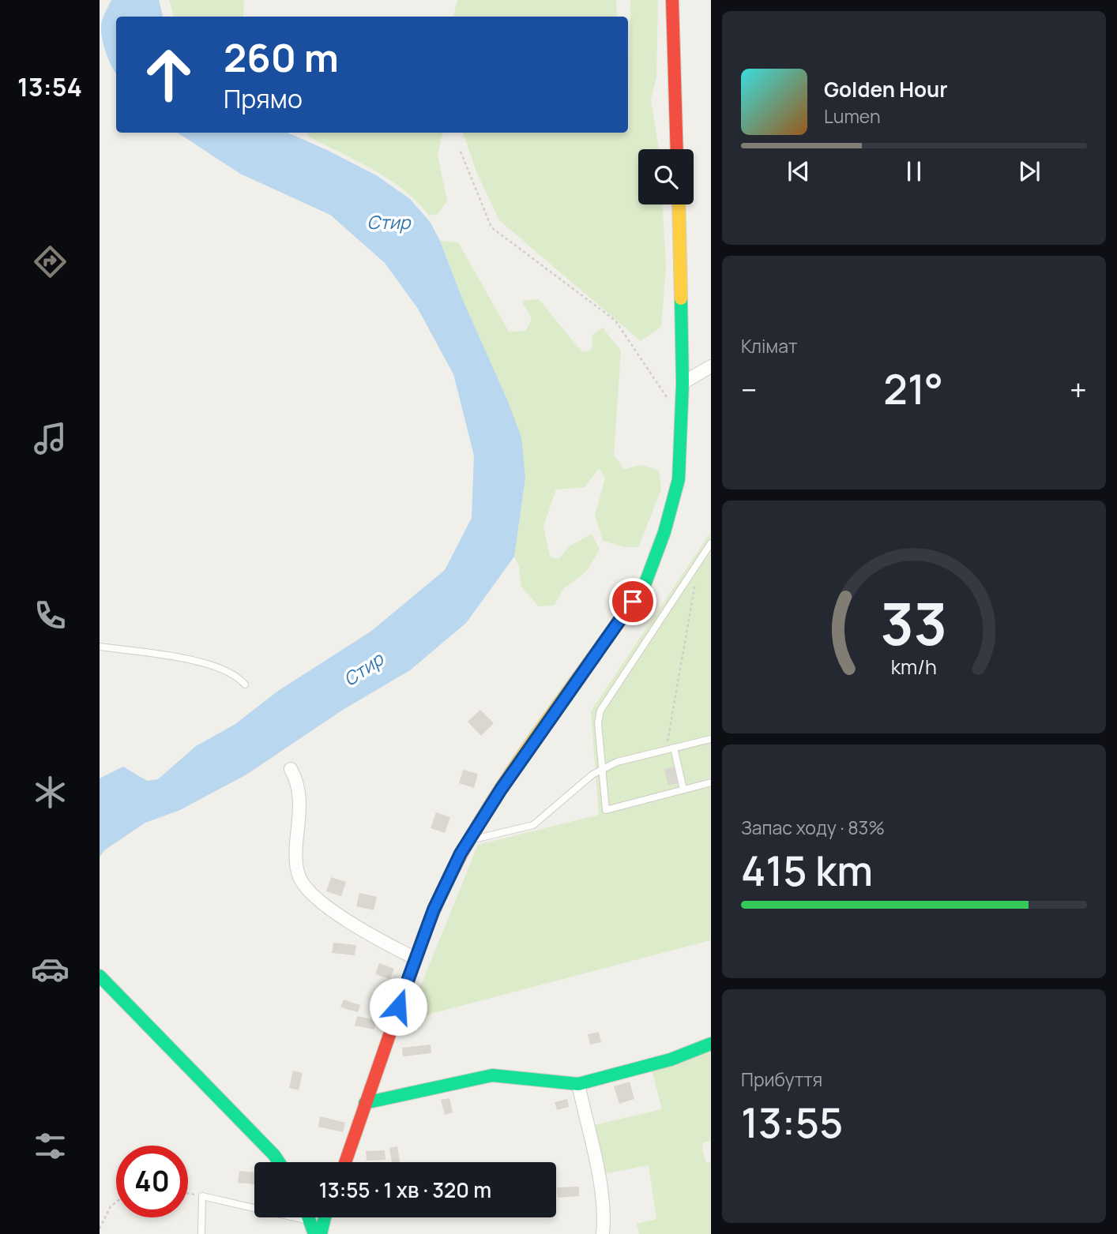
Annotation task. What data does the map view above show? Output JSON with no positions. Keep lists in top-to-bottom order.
{
  "water": ["Стир"],
  "page": {
    "tabs": "13:54",
    "turn": ["260 m", "Прямо"],
    "song": ["Golden Hour", "Lumen"],
    "tile": [
      "Клімат",
      ["Запас ходу · 83%", "415 km"],
      ["Прибуття", "13:55"]
    ],
    "heat": ["−", "21°", "+"],
    "limit": "40",
    "trip": "13:55 · 1 хв · 320 m",
    "gauge": ["33", "km/h"]
  }
}
